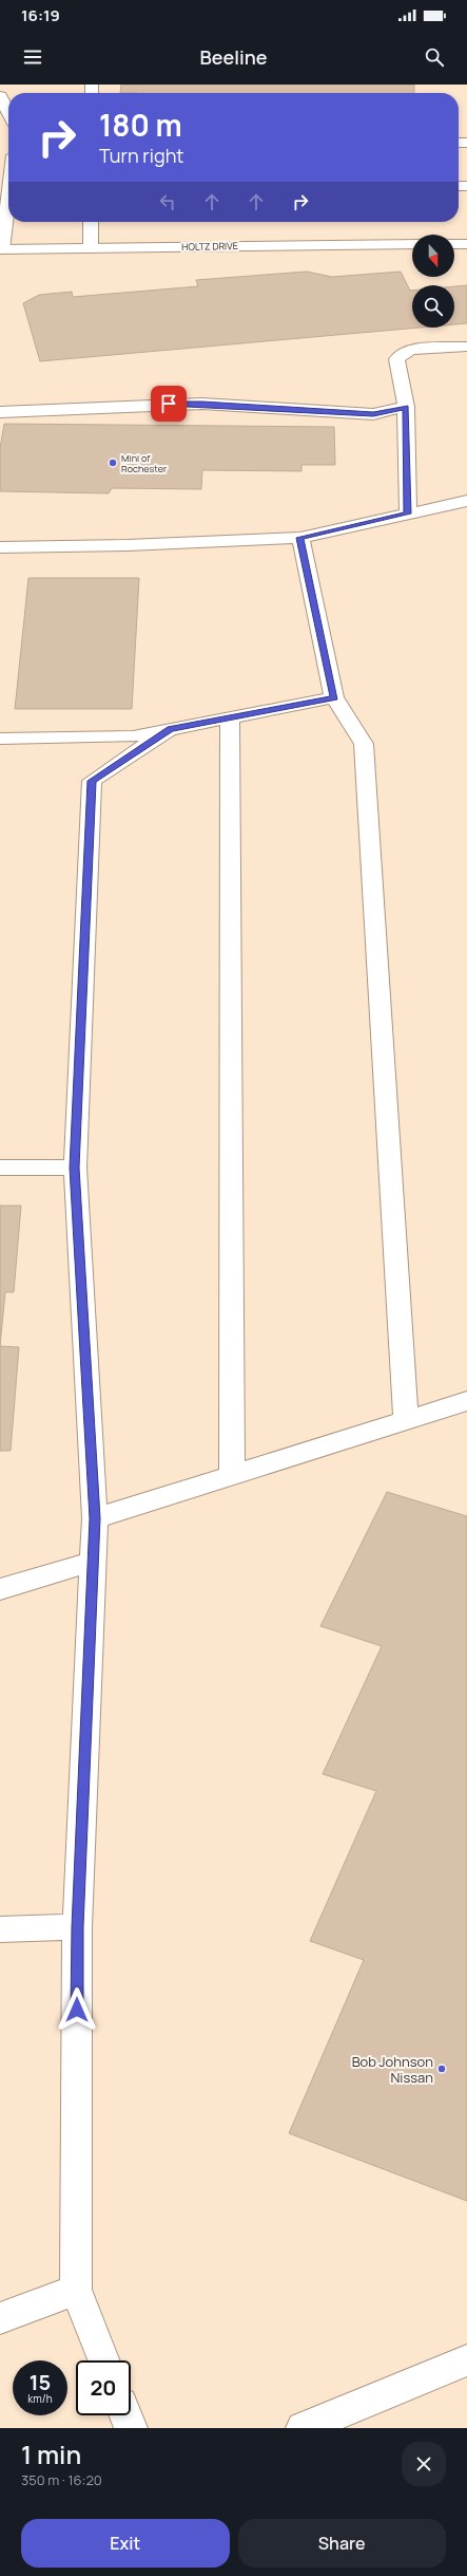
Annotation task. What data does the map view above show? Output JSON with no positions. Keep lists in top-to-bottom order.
{
  "streets": {
    "street": ["HOLTZ DRIVE"]
  },
  "places": ["Mini of Rochester", "Bob Johnson Nissan"],
  "north": "bottom",
  "page": {
    "status": "16:19",
    "header": "Beeline",
    "turn": ["180 m", "Turn right"],
    "speed": "15 km/h",
    "limit": "20",
    "heading": ["1 min", "350 m · 16:20"],
    "buttons": ["Exit", "Share"]
  }
}
